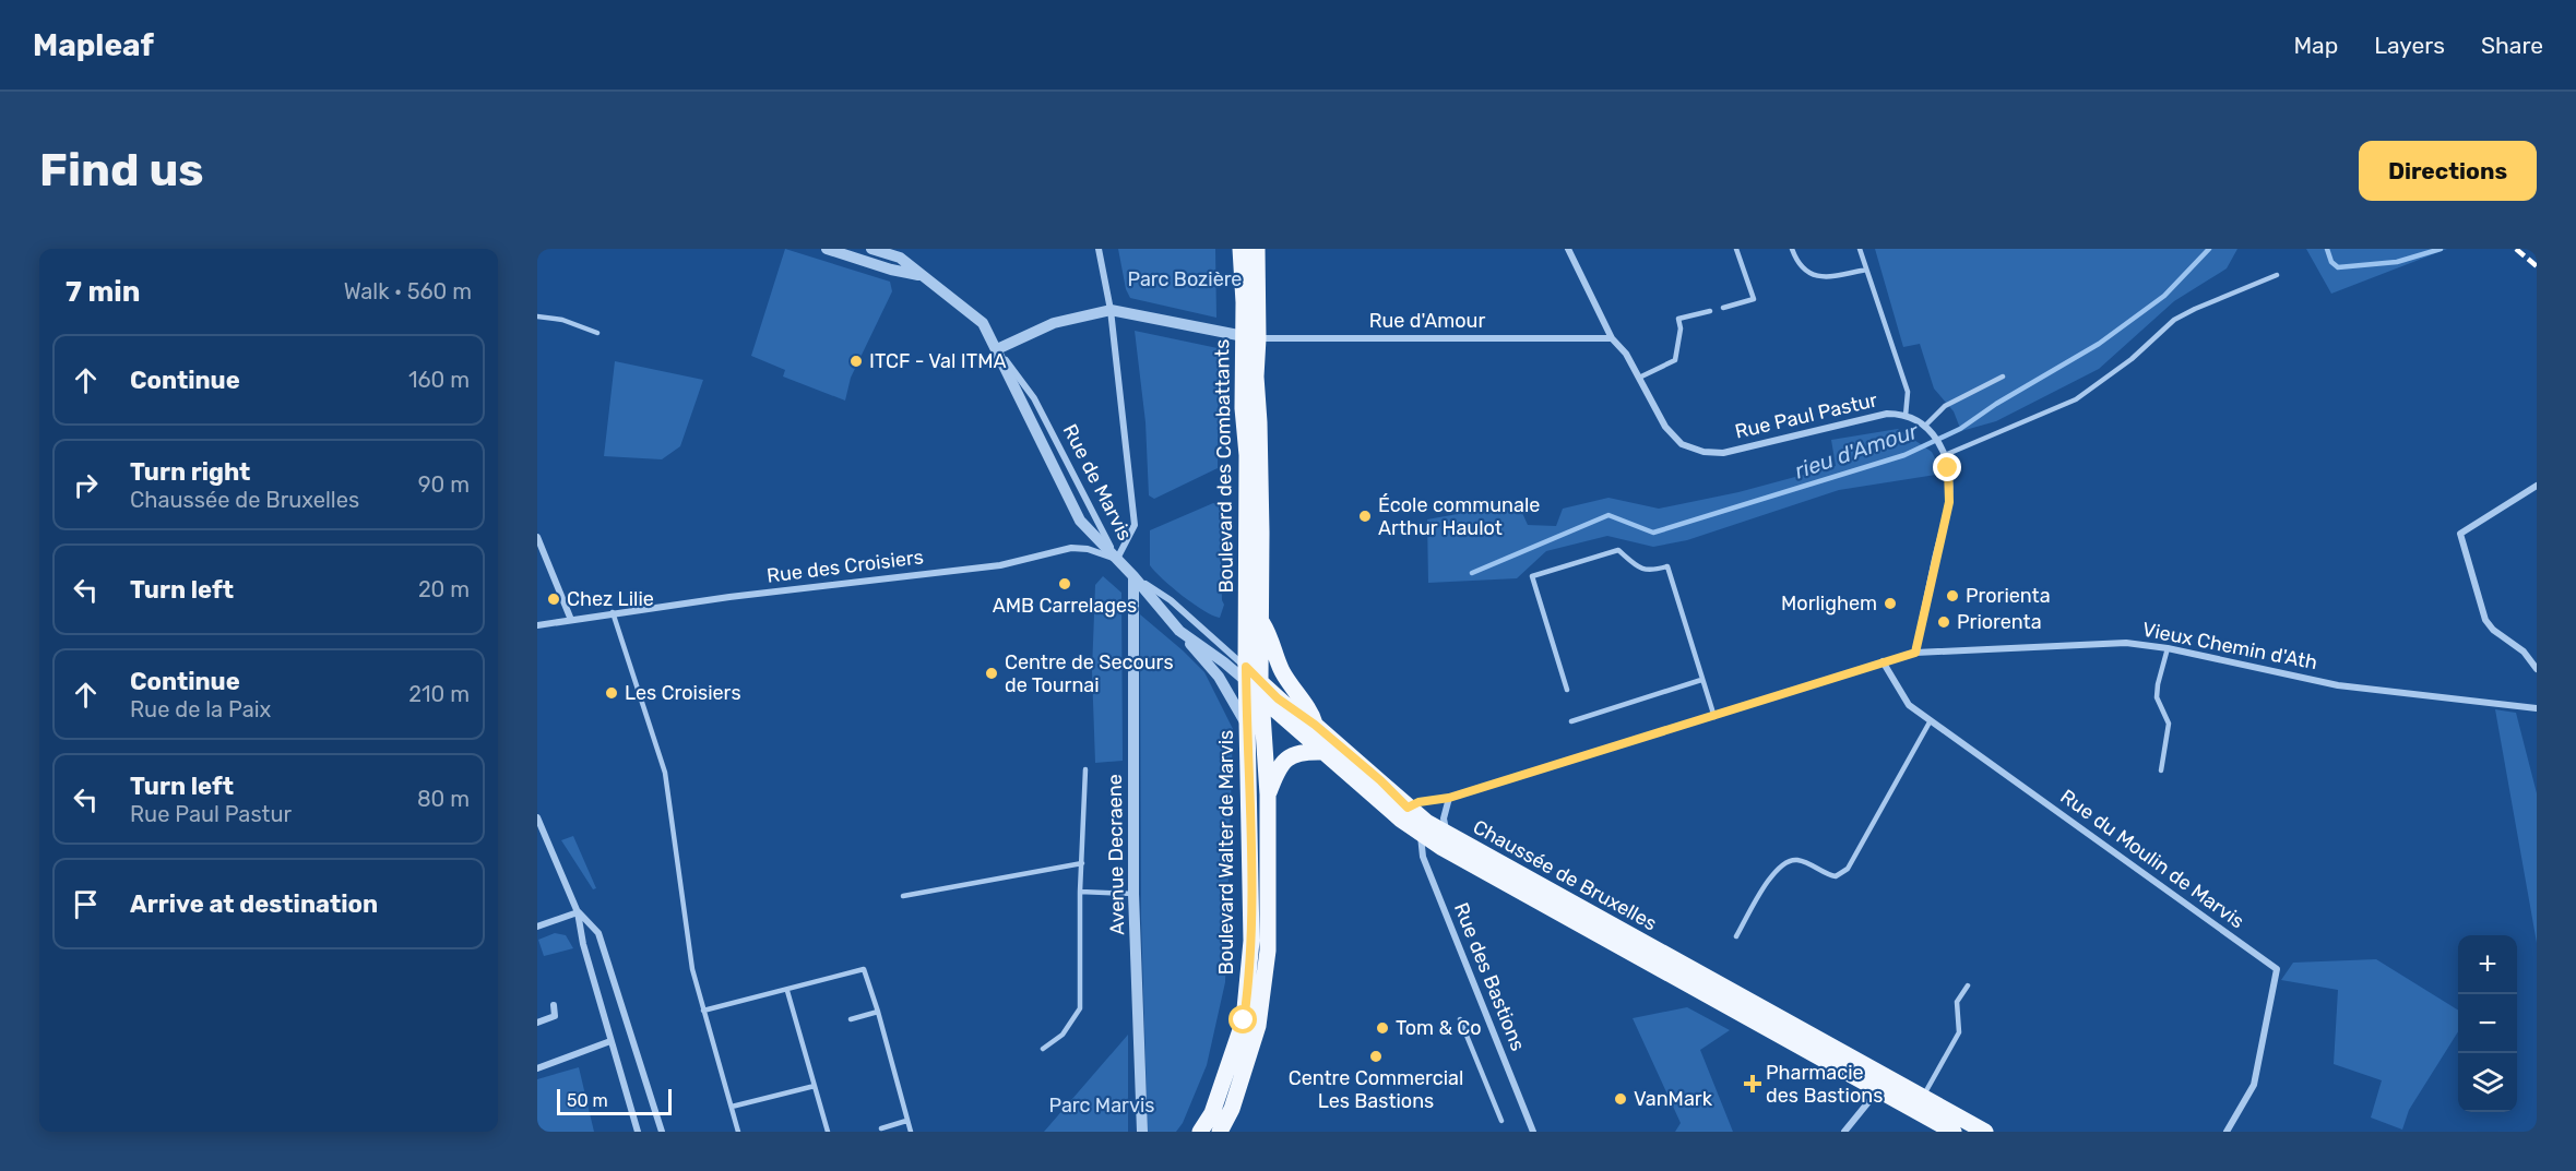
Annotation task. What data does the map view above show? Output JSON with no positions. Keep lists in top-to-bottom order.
{
  "streets": {
    "main road": ["Boulevard des Combattants", "Boulevard Walter de Marvis", "Chaussée de Bruxelles"],
    "street": [
      "Rue d'Amour",
      "Rue Paul Pastur",
      "Rue de Marvis",
      "Rue des Croisiers",
      "Vieux Chemin d'Ath",
      "Avenue Decraene",
      "Rue du Moulin de Marvis",
      "Rue des Bastions"
    ]
  },
  "crossings": [
    ["Rue d'Amour", "Rue Paul Pastur"],
    ["Rue d'Amour", "Boulevard des Combattants"],
    ["Rue Paul Pastur", "Vieux Chemin d'Ath"],
    ["Boulevard des Combattants", "Boulevard Walter de Marvis"],
    ["Boulevard des Combattants", "Chaussée de Bruxelles"],
    ["Rue de Marvis", "Rue des Croisiers"],
    ["Rue de Marvis", "Chaussée de Bruxelles"],
    ["Rue des Croisiers", "Chaussée de Bruxelles"],
    ["Vieux Chemin d'Ath", "Rue du Moulin de Marvis"],
    ["Vieux Chemin d'Ath", "Chaussée de Bruxelles"],
    ["Boulevard Walter de Marvis", "Chaussée de Bruxelles"],
    ["Avenue Decraene", "Chaussée de Bruxelles"],
    ["Chaussée de Bruxelles", "Rue des Bastions"]
  ],
  "water": ["rieu d'Amour"],
  "parks": ["Parc Bozière", "Parc Marvis"],
  "places": {
    "other": [
      "ITCF - Val ITMA",
      "École communale Arthur Haulot",
      "AMB Carrelages",
      "Prorienta",
      "Chez Lilie",
      "Morlighem",
      "Priorenta",
      "Centre de Secours de Tournai",
      "Les Croisiers",
      "Tom & Co",
      "Centre Commercial Les Bastions",
      "VanMark"
    ],
    "health": ["Pharmacie des Bastions"]
  },
  "scale_bar": "50 m",
  "page": {
    "header": "Mapleaf",
    "nav": ["Map", "Layers", "Share"],
    "buttons": "Directions",
    "title": "Find us",
    "heading": ["7 min", "Walk · 560 m"],
    "list": [
      ["Continue", "160 m"],
      ["Turn right", "Chaussée de Bruxelles", "90 m"],
      ["Turn left", "20 m"],
      ["Continue", "Rue de la Paix", "210 m"],
      ["Turn left", "Rue Paul Pastur", "80 m"],
      "Arrive at destination"
    ],
    "map_buttons": ["+", "−"],
    "scale": "50 m"
  }
}
